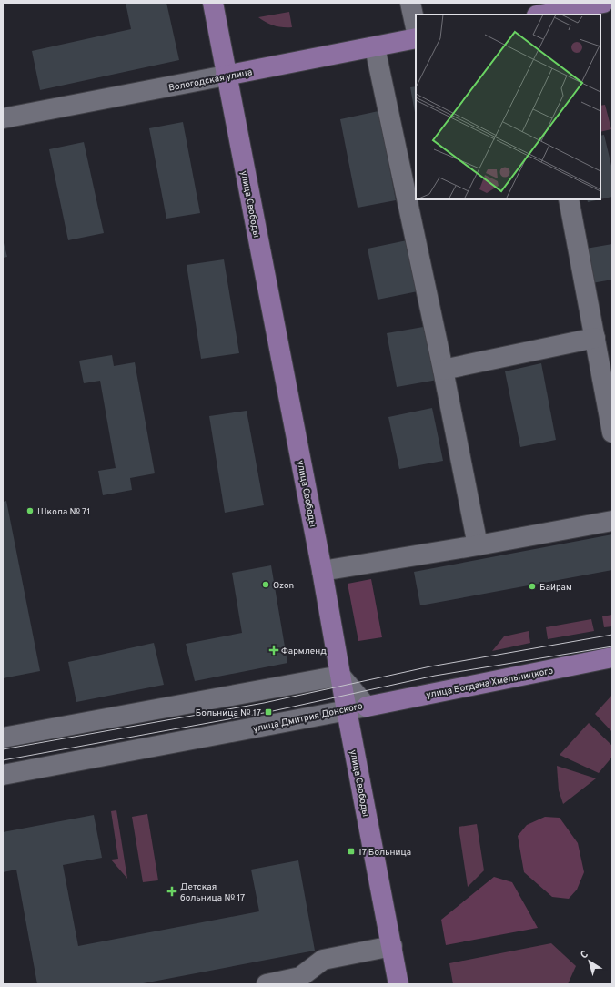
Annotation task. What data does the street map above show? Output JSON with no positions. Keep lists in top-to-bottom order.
{
  "streets": {
    "main road": ["Вологодская улица", "улица Свободы", "улица Богдана Хмельницкого"],
    "street": ["улица Дмитрия Донского"]
  },
  "crossings": [
    ["Вологодская улица", "улица Свободы"],
    ["улица Свободы", "улица Дмитрия Донского"],
    ["улица Богдана Хмельницкого", "улица Дмитрия Донского"]
  ],
  "places": {
    "other": ["Школа № 71", "Ozon", "Байрам"],
    "health": ["Фармленд", "Детская больница № 17"],
    "transit": ["Больница № 17", "17 Больница"]
  },
  "north": "top left"
}
